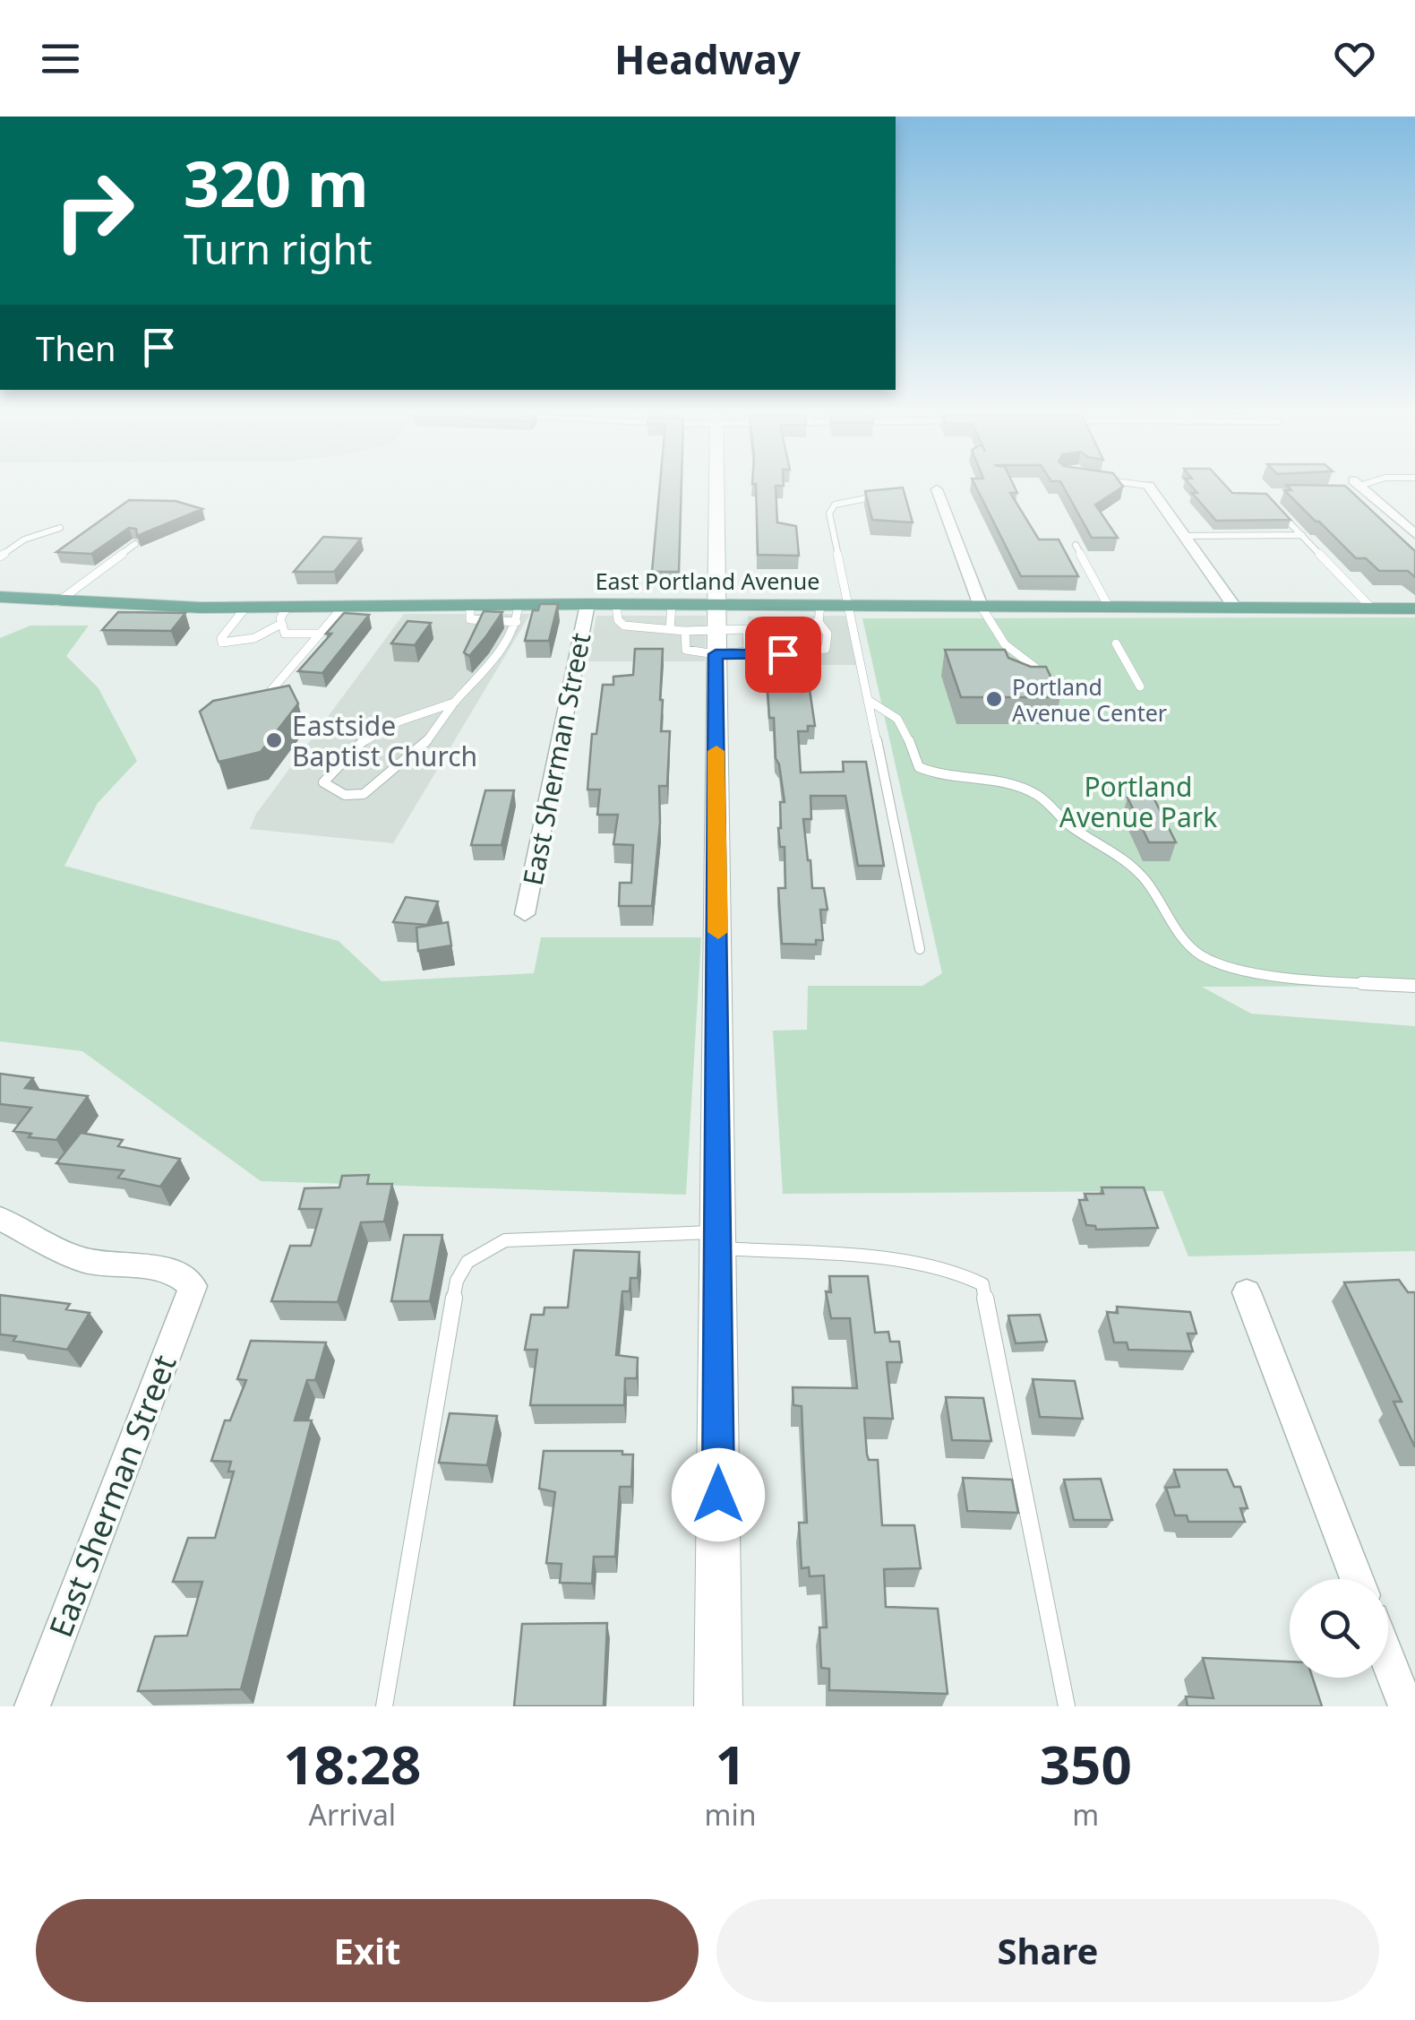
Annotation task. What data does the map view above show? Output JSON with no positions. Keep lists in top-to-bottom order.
{
  "streets": {
    "main road": ["East Portland Avenue"],
    "street": ["East Sherman Street"]
  },
  "crossings": [
    ["East Portland Avenue", "East Sherman Street"]
  ],
  "parks": ["Portland Avenue Park"],
  "places": ["Portland Avenue Center", "Eastside Baptist Church"],
  "page": {
    "header": "Headway",
    "turn": ["320 m", "Turn right"],
    "then": "Then",
    "eta": [
      "18:28",
      "Arrival",
      "1",
      "min",
      "350",
      "m"
    ],
    "buttons": ["Exit", "Share"]
  }
}
